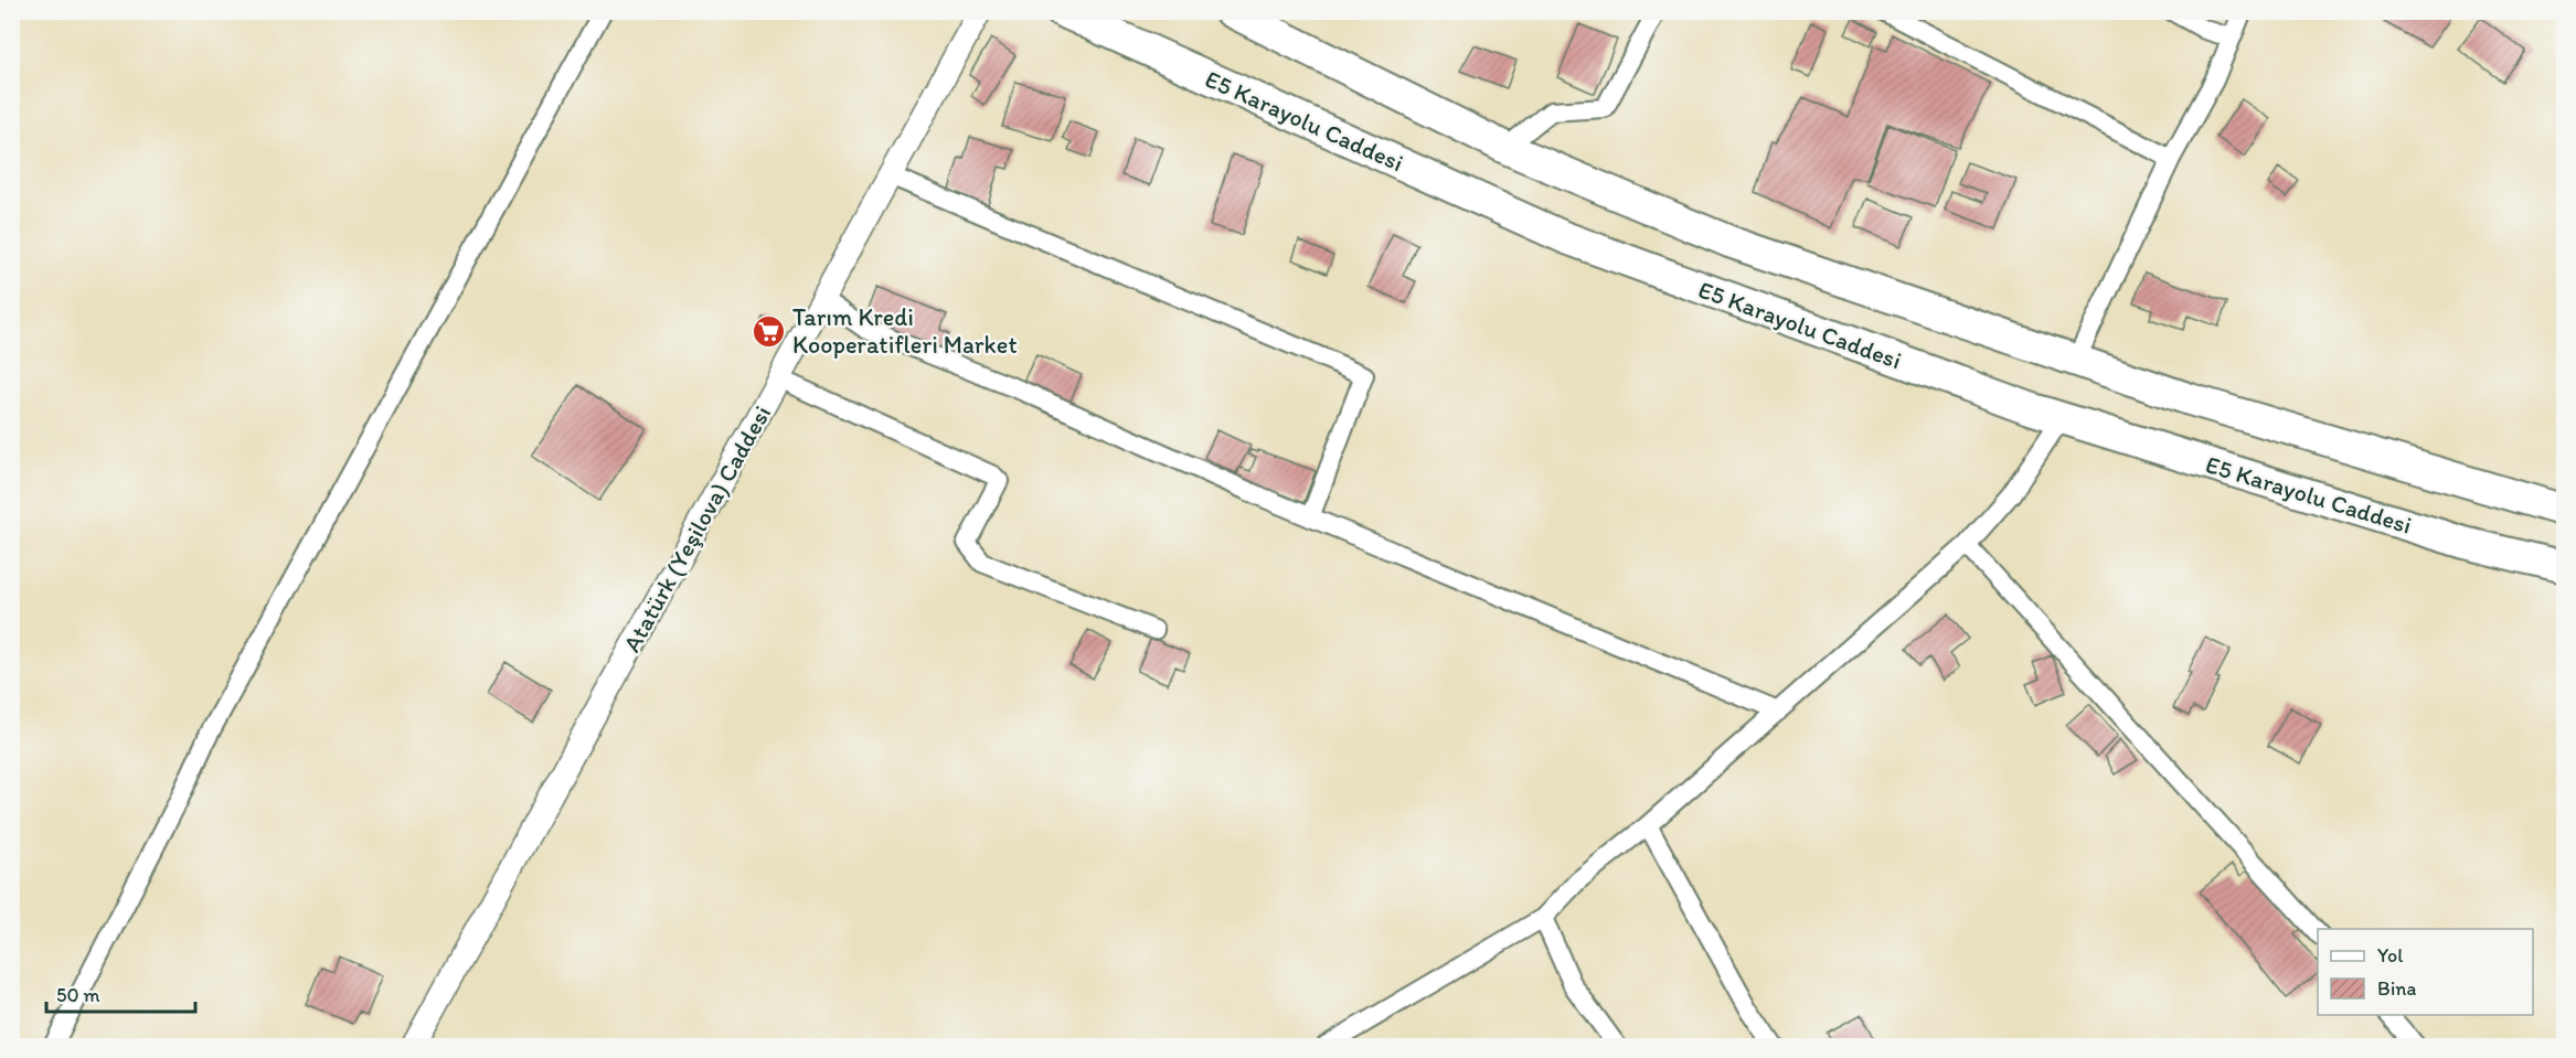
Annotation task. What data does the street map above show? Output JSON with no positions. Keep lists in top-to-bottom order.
{
  "streets": {
    "highway": ["E5 Karayolu Caddesi"],
    "street": ["Atatürk (Yeşilova) Caddesi"]
  },
  "places": {
    "supermarket": ["Tarım Kredi Kooperatifleri Market"]
  },
  "legend": ["Yol", "Bina"],
  "scale_bar": "50 m"
}
